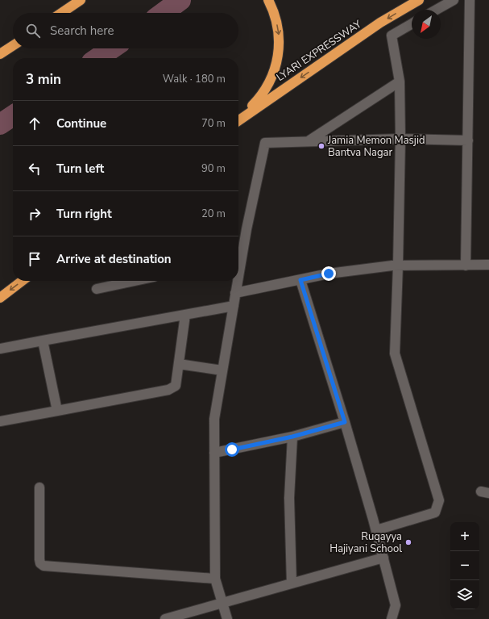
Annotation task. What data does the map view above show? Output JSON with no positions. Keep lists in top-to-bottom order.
{
  "streets": {
    "highway": ["LYARI EXPRESSWAY"]
  },
  "one_way": ["LYARI EXPRESSWAY"],
  "places": ["Jamia Memon Masjid Bantva Nagar", "Ruqayya Hajiyani School"],
  "north": "bottom left",
  "page": {
    "search": "Search here",
    "heading": ["3 min", "Walk · 180 m"],
    "list": [
      ["Continue", "70 m"],
      ["Turn left", "90 m"],
      ["Turn right", "20 m"],
      "Arrive at destination"
    ],
    "map_buttons": ["+", "−"]
  }
}
